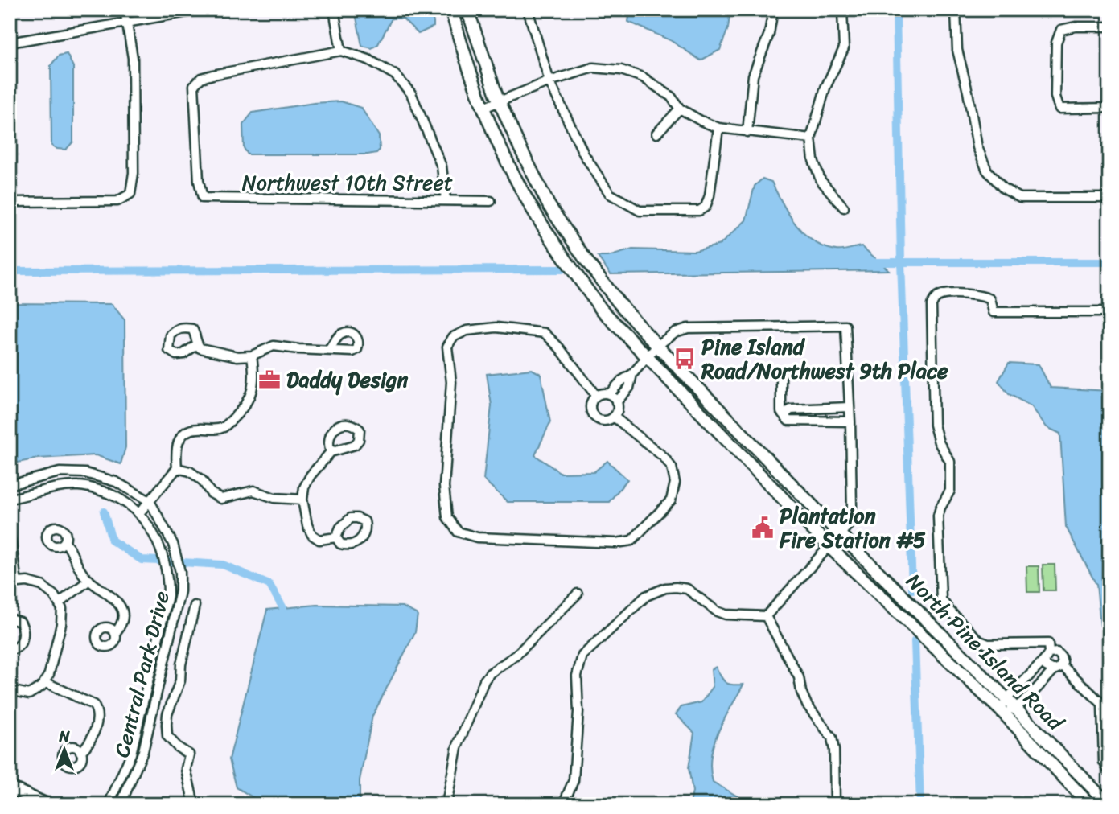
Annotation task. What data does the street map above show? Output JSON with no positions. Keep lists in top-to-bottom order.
{
  "streets": {
    "main road": ["North Pine Island Road"],
    "street": ["Northwest 10th Street", "Central Park Drive"]
  },
  "places": {
    "bus stop": ["Pine Island Road/Northwest 9th Place"],
    "office": ["Daddy Design"],
    "public building": ["Plantation Fire Station #5"]
  },
  "north": "top"
}
